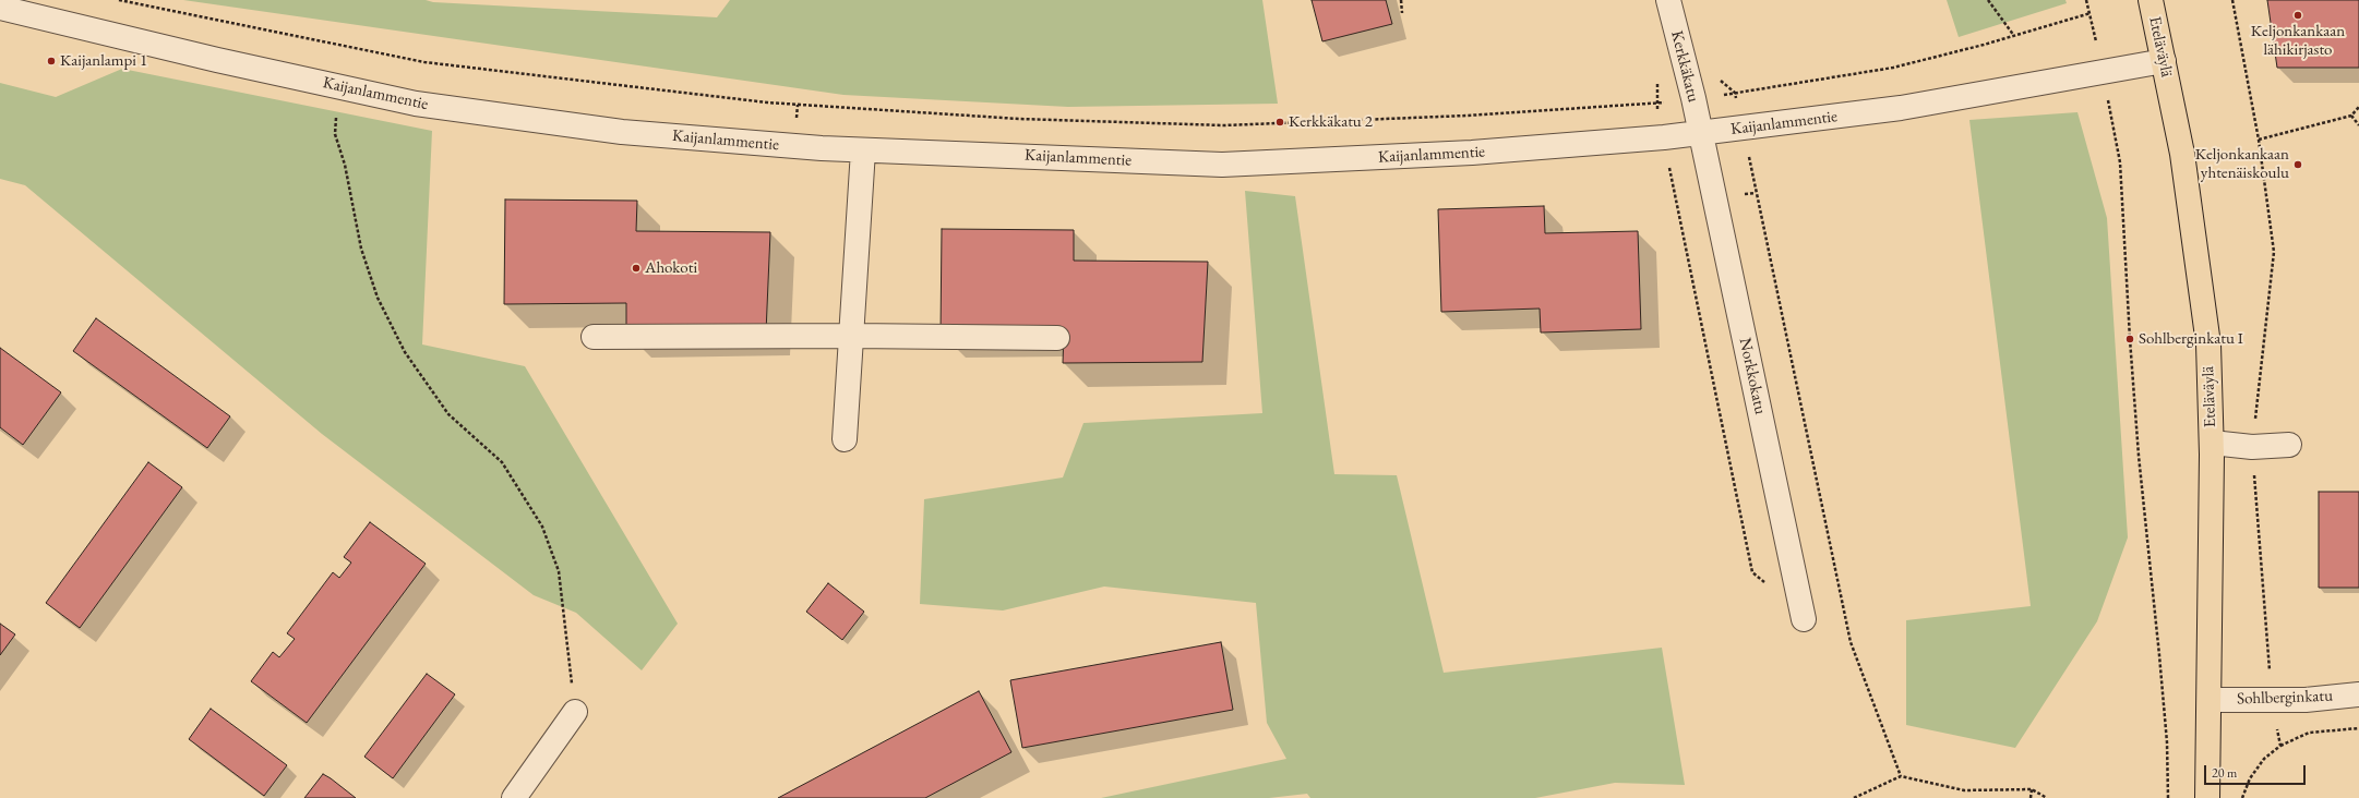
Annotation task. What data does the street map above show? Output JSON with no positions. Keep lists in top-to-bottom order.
{
  "streets": {
    "main road": ["Eteläväylä"],
    "street": [
      "Kerkkäkatu",
      "Kaijanlammentie",
      "Norkkokatu",
      "Sohlberginkatu"
    ]
  },
  "crossings": [
    ["Eteläväylä", "Kaijanlammentie"],
    ["Eteläväylä", "Sohlberginkatu"],
    ["Kerkkäkatu", "Kaijanlammentie"],
    ["Kerkkäkatu", "Norkkokatu"],
    ["Kaijanlammentie", "Norkkokatu"]
  ],
  "places": [
    "Keljonkankaan lähikirjasto",
    "Kaijanlampi 1",
    "Kerkkäkatu 2",
    "Keljonkankaan yhtenäiskoulu",
    "Ahokoti",
    "Sohlberginkatu I"
  ],
  "scale_bar": "20 m"
}
